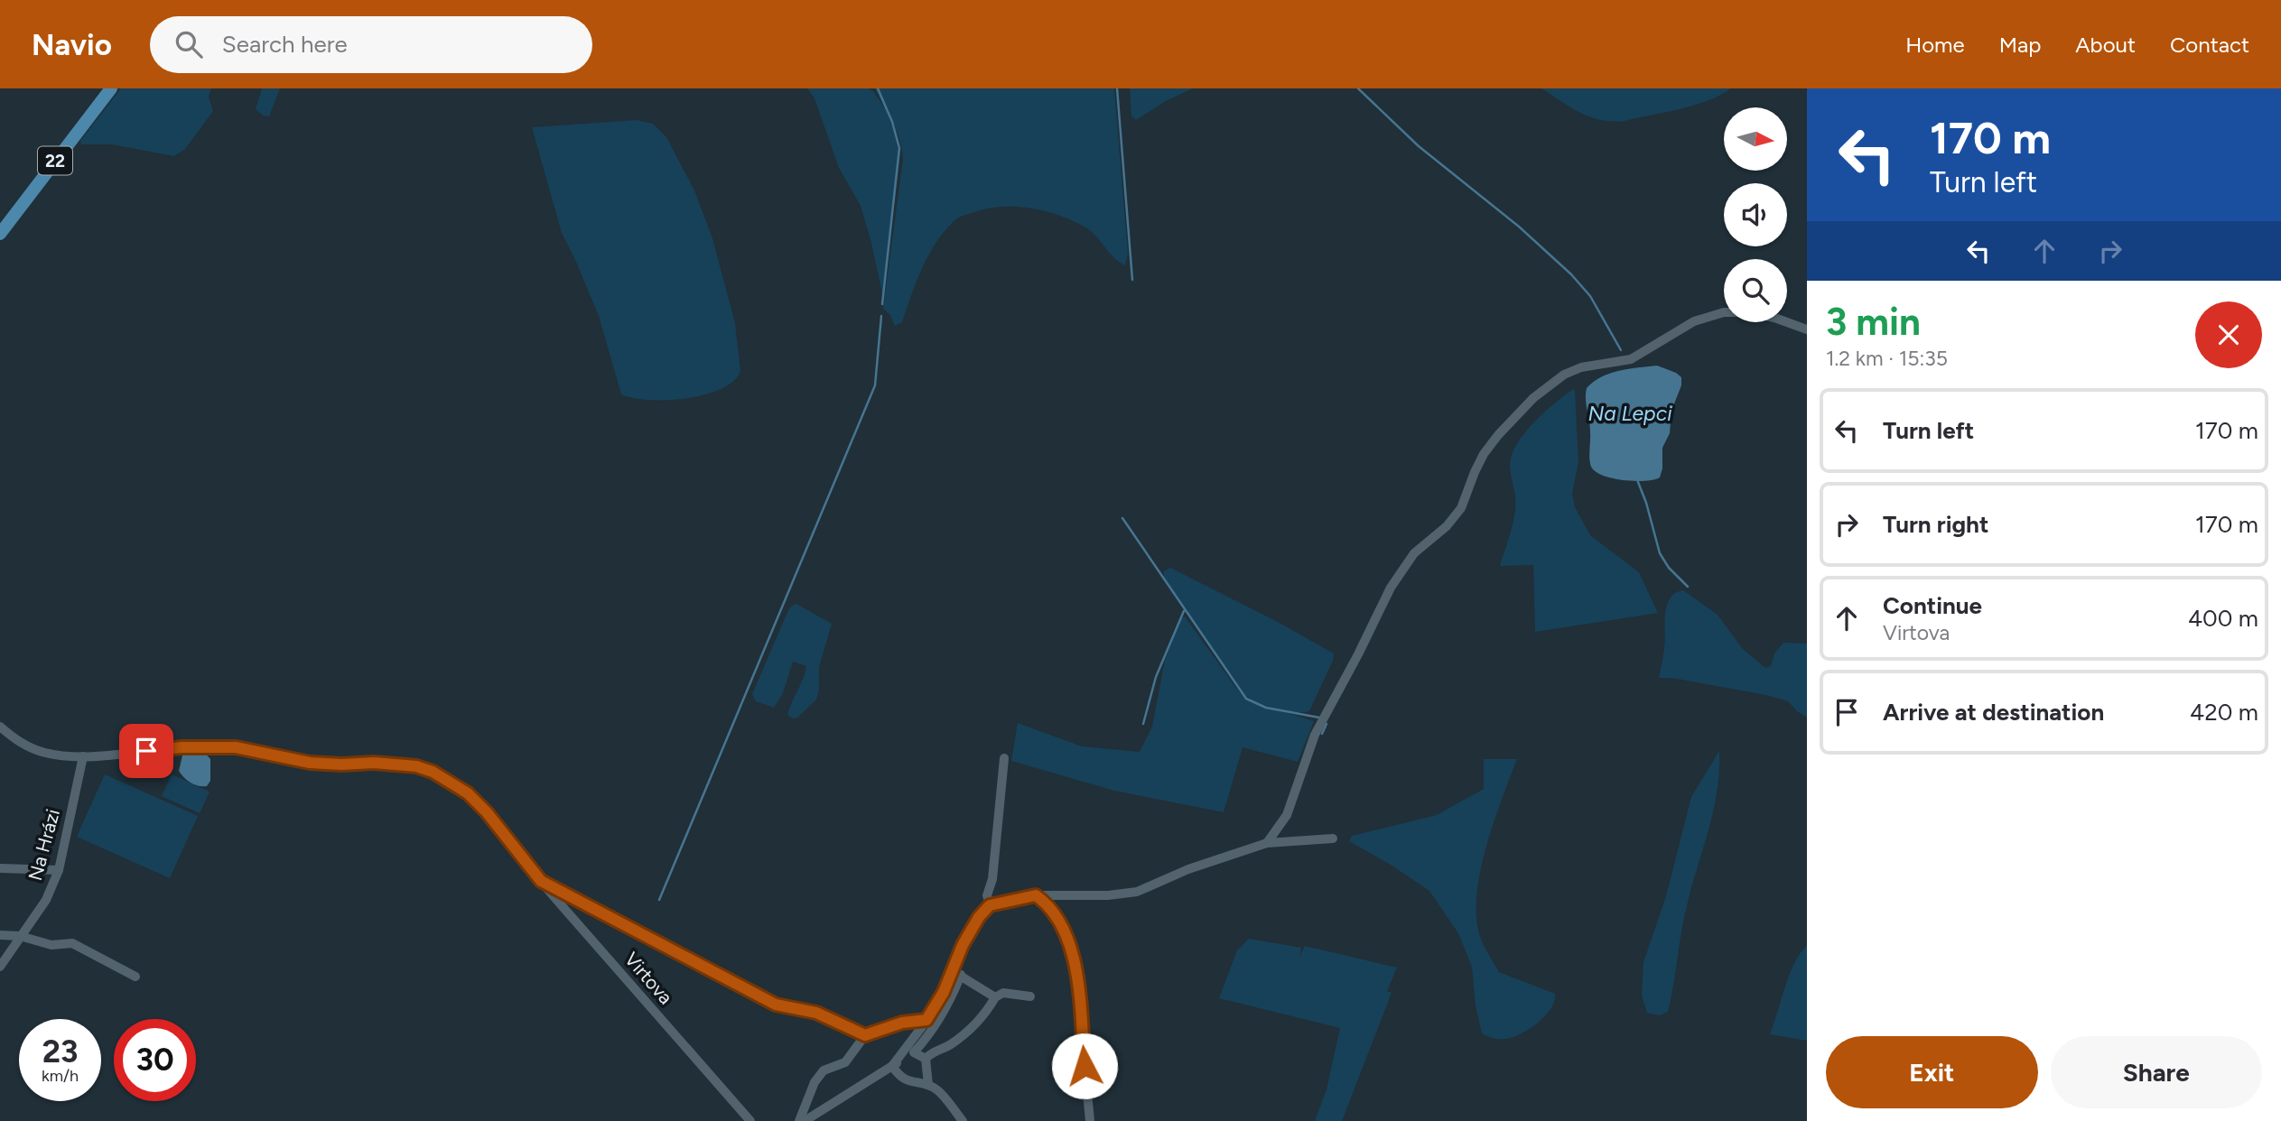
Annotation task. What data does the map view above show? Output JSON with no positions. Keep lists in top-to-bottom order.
{
  "streets": {
    "main road": ["22"],
    "street": ["Na Hrázi", "Virtova"]
  },
  "crossings": [
    ["Na Hrázi", "Virtova"]
  ],
  "water": ["Na Lepci"],
  "north": "right",
  "page": {
    "header": "Navio",
    "search": "Search here",
    "nav": [
      "Home",
      "Map",
      "About",
      "Contact"
    ],
    "turn": ["170 m", "Turn left"],
    "heading": ["3 min", "1.2 km · 15:35"],
    "list": [
      {
        "name": "Turn left",
        "value": "170 m"
      },
      {
        "name": "Turn right",
        "value": "170 m"
      },
      {
        "name": "Continue",
        "note": "Virtova",
        "value": "400 m"
      },
      {
        "name": "Arrive at destination",
        "value": "420 m"
      }
    ],
    "speed": "23 km/h",
    "limit": "30",
    "buttons": ["Exit", "Share"]
  }
}
